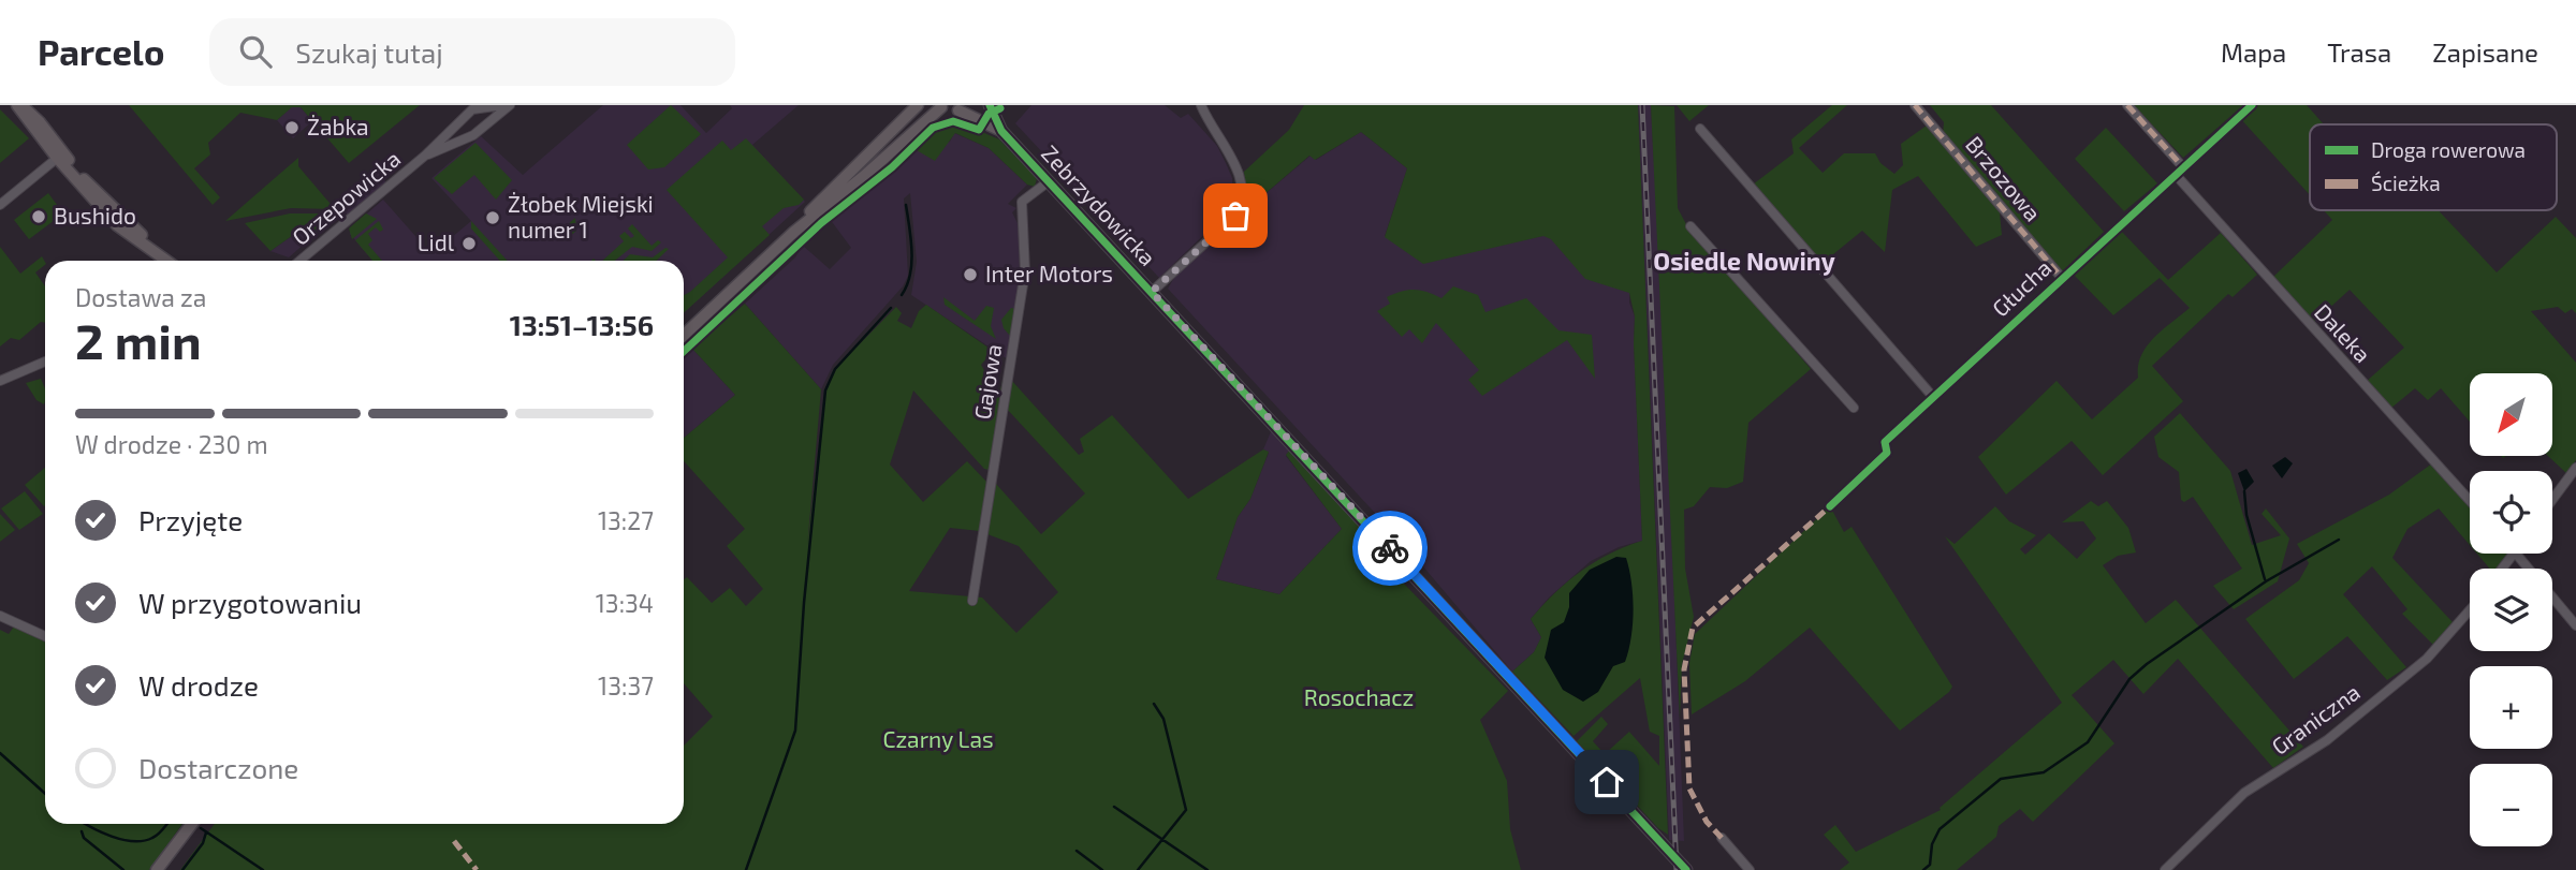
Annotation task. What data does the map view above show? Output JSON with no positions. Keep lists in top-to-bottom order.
{
  "streets": {
    "street": [
      "Brzozowa",
      "Orzepowicka",
      "Zebrzydowicka",
      "Głucha",
      "Daleka",
      "Gajowa",
      "Graniczna"
    ]
  },
  "crossings": [
    ["Brzozowa", "Głucha"],
    ["Zebrzydowicka", "Gajowa"],
    ["Głucha", "Daleka"]
  ],
  "districts": ["Osiedle Nowiny"],
  "parks": ["Rosochacz", "Czarny Las"],
  "places": [
    "Żabka",
    "Bushido",
    "Żłobek Miejski numer 1",
    "Lidl",
    "Inter Motors"
  ],
  "legend": ["Droga rowerowa", "Ścieżka"],
  "north": "bottom left",
  "page": {
    "header": "Parcelo",
    "search": "Szukaj tutaj",
    "nav": ["Mapa", "Trasa", "Zapisane"],
    "heading": ["2 min", "Dostawa za", "13:51–13:56"],
    "map_buttons": ["+", "−"],
    "bar": "W drodze · 230 m",
    "list": [
      ["Przyjęte", "13:27"],
      ["W przygotowaniu", "13:34"],
      ["W drodze", "13:37"],
      "Dostarczone"
    ]
  }
}
